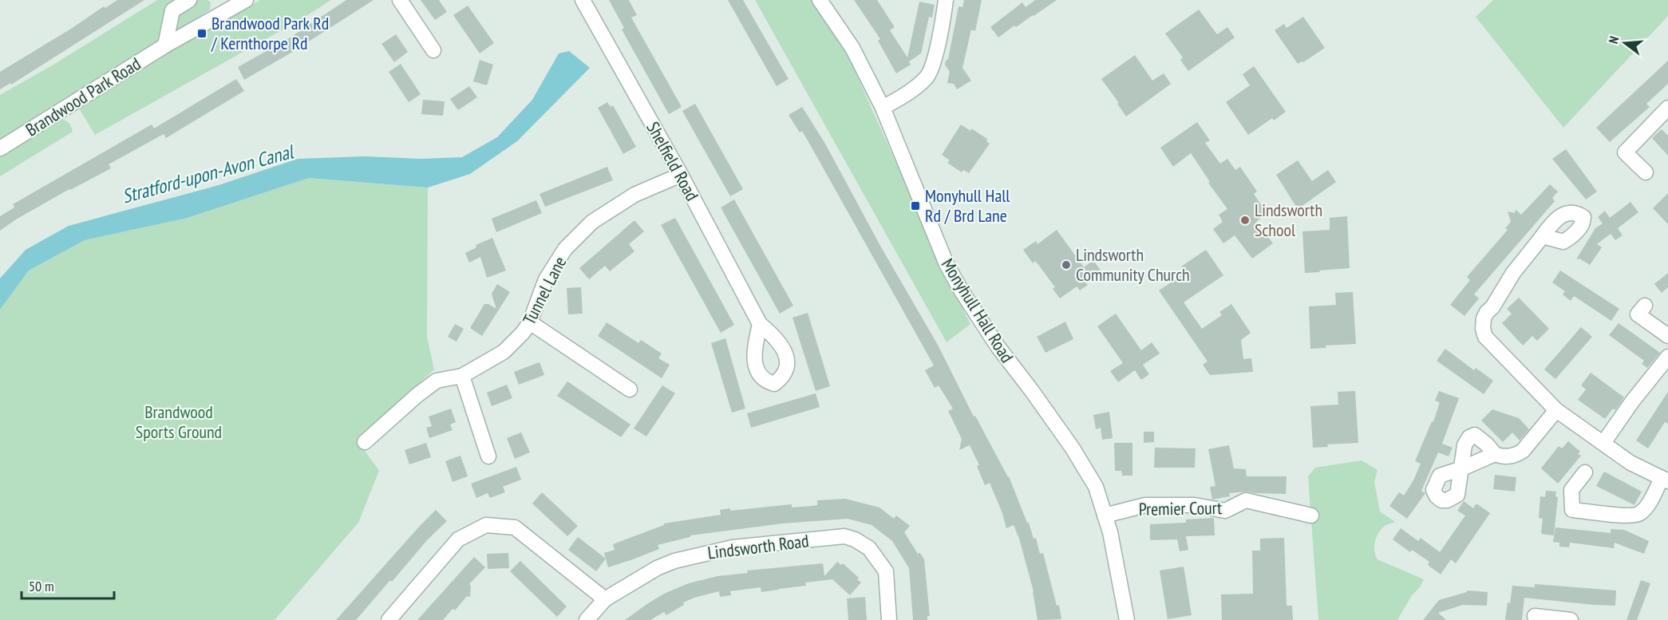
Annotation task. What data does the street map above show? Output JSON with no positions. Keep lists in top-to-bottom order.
{
  "streets": {
    "street": [
      "Brandwood Park Road",
      "Shelfield Road",
      "Tunnel Lane",
      "Monyhull Hall Road",
      "Premier Court",
      "Lindsworth Road"
    ]
  },
  "crossings": [
    ["Shelfield Road", "Tunnel Lane"],
    ["Monyhull Hall Road", "Premier Court"]
  ],
  "water": ["Stratford-upon-Avon Canal"],
  "parks": ["Brandwood Sports Ground"],
  "places": {
    "transit": ["Brandwood Park Rd / Kernthorpe Rd", "Monyhull Hall Rd / Brd Lane"],
    "other": ["Lindsworth School", "Lindsworth Community Church"]
  },
  "scale_bar": "50 m",
  "north": "left"
}
